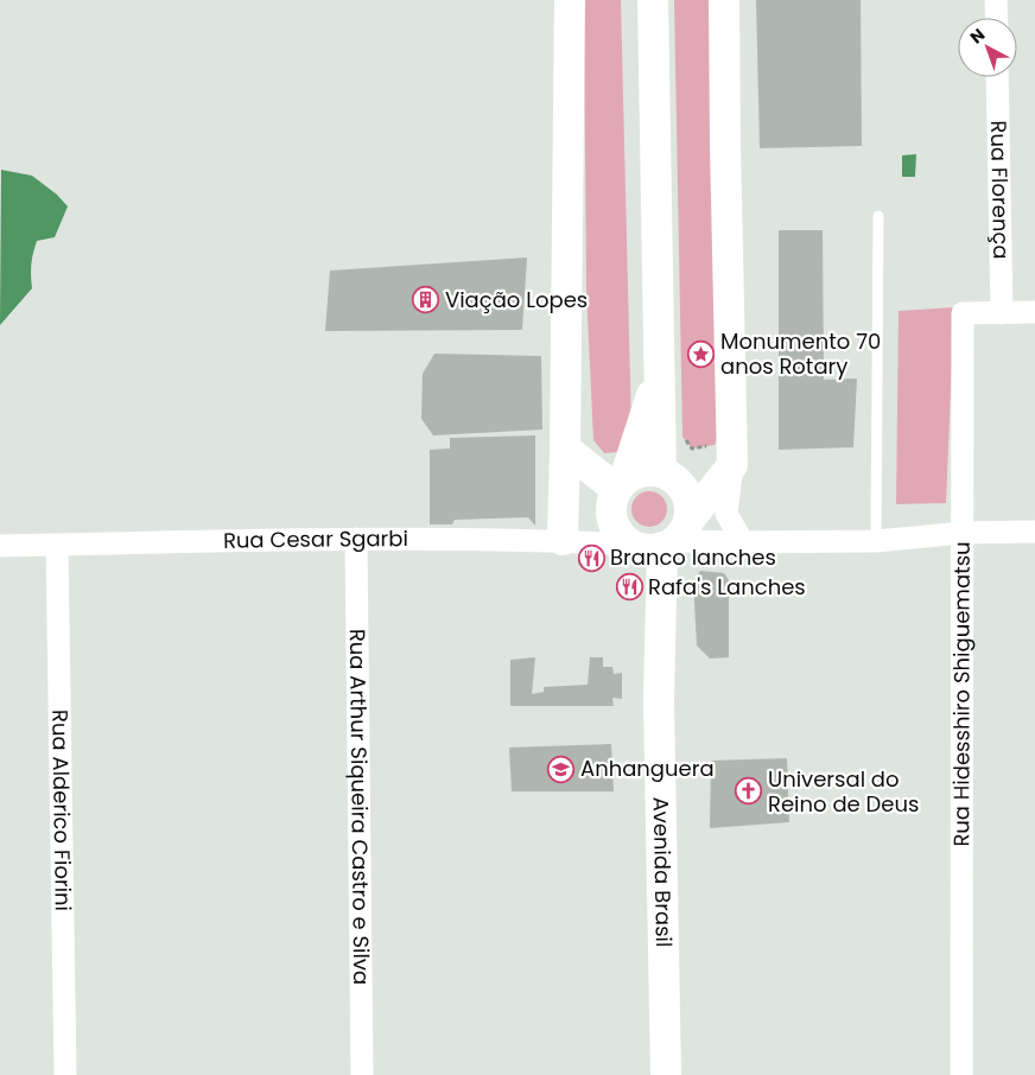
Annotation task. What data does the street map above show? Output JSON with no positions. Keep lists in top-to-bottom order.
{
  "streets": {
    "street": [
      "Rua Florença",
      "Rua Cesar Sgarbi",
      "Rua Hidesshiro Shiguematsu",
      "Rua Arthur Siqueira Castro e Silva",
      "Rua Alderico Fiorini",
      "Avenida Brasil"
    ]
  },
  "crossings": [
    ["Rua Florença", "Rua Hidesshiro Shiguematsu"],
    ["Rua Cesar Sgarbi", "Rua Hidesshiro Shiguematsu"],
    ["Rua Cesar Sgarbi", "Rua Arthur Siqueira Castro e Silva"],
    ["Rua Cesar Sgarbi", "Rua Alderico Fiorini"],
    ["Rua Cesar Sgarbi", "Avenida Brasil"]
  ],
  "places": {
    "building": ["Viação Lopes"],
    "place": ["Monumento 70 anos Rotary"],
    "restaurant": ["Branco lanches", "Rafa's Lanches"],
    "school or university": ["Anhanguera"],
    "church": ["Universal do Reino de Deus"]
  },
  "north": "top left"
}
